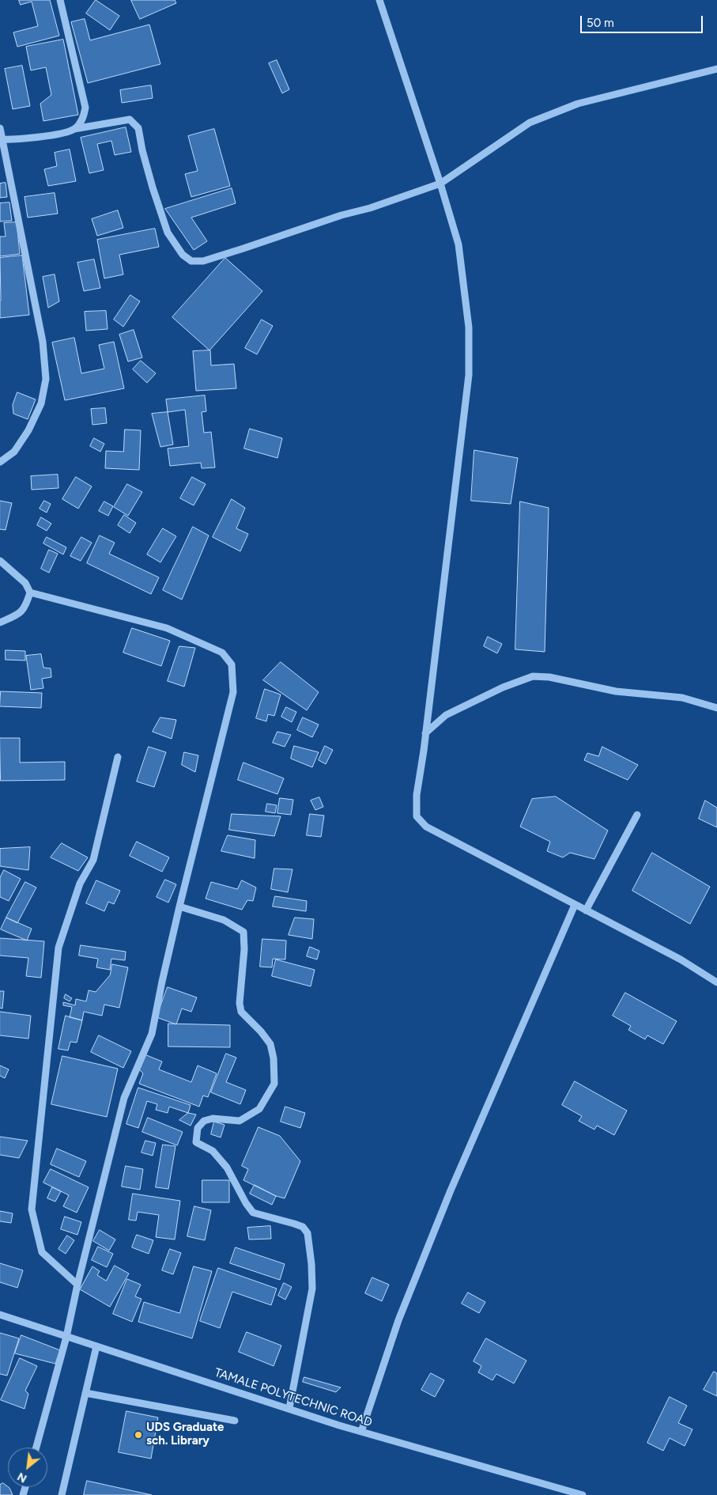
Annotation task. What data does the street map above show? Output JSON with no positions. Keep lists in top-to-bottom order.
{
  "streets": {
    "street": ["TAMALE POLYTECHNIC ROAD"]
  },
  "places": ["UDS Graduate sch. Library"],
  "scale_bar": "50 m",
  "north": "bottom left"
}
